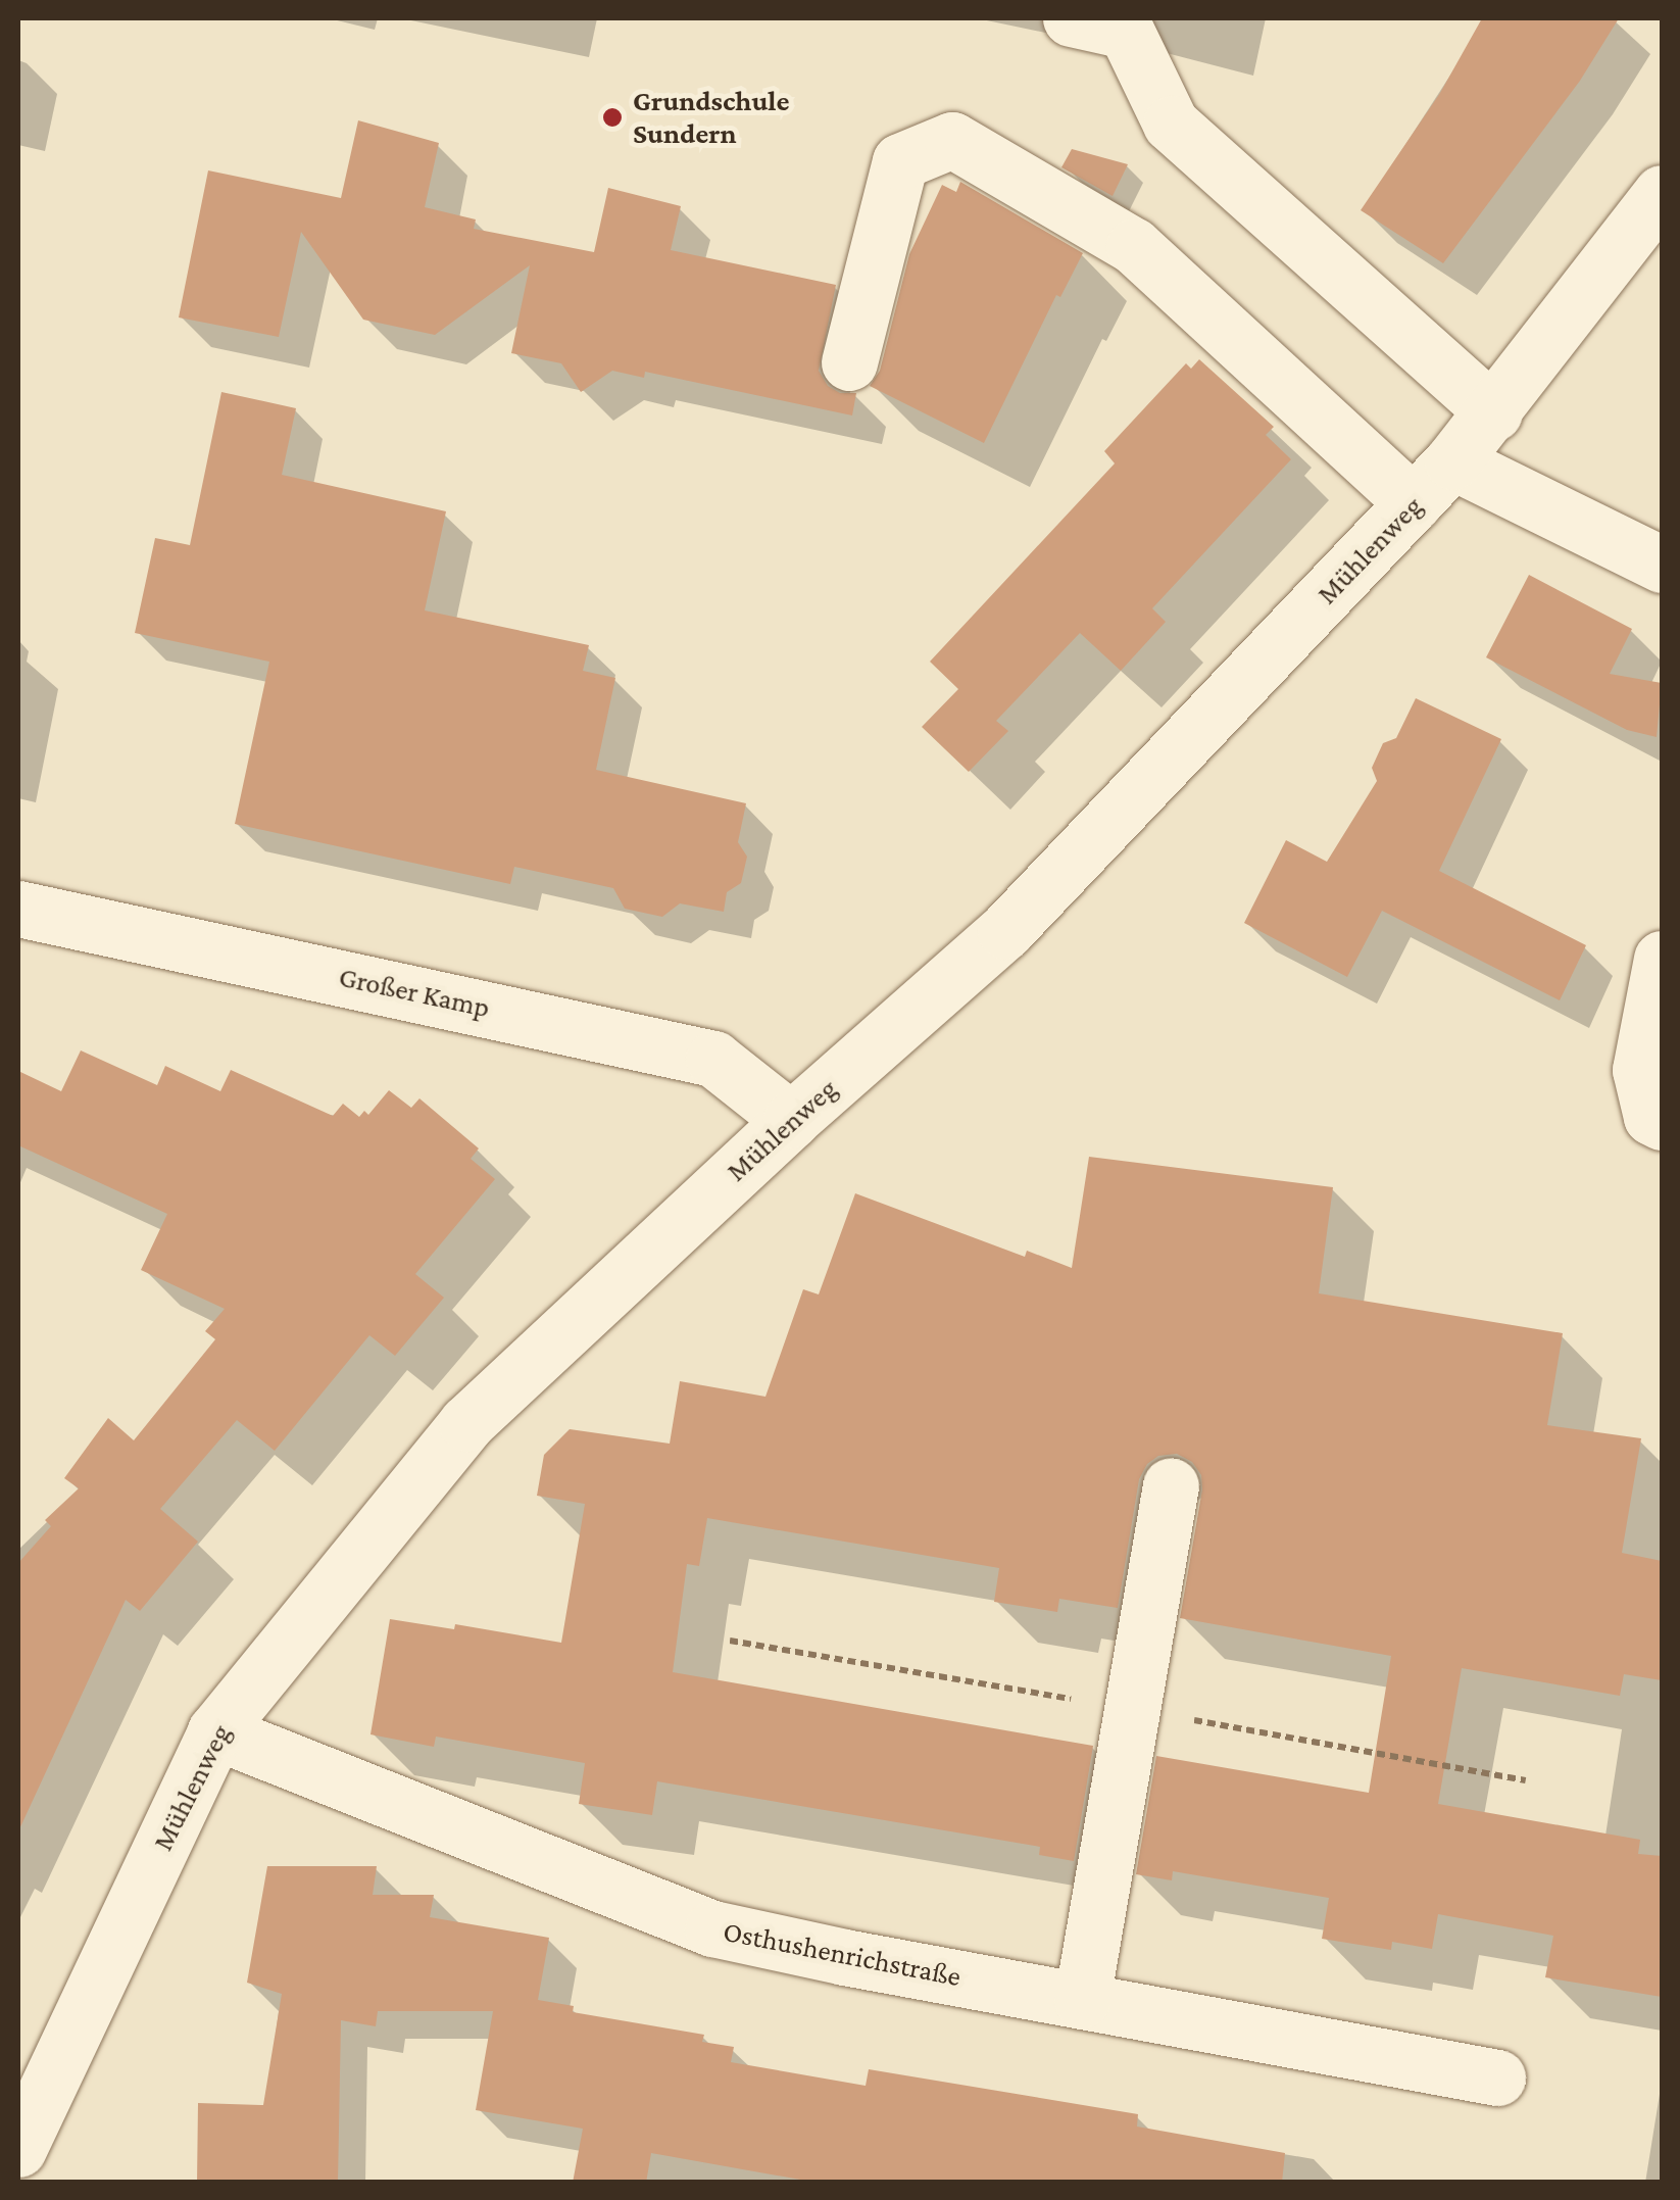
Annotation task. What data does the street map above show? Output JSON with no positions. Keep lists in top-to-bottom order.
{
  "streets": {
    "street": ["Mühlenweg", "Großer Kamp", "Osthushenrichstraße"]
  },
  "crossings": [
    ["Mühlenweg", "Großer Kamp"],
    ["Mühlenweg", "Osthushenrichstraße"]
  ],
  "places": ["Grundschule Sundern"]
}
